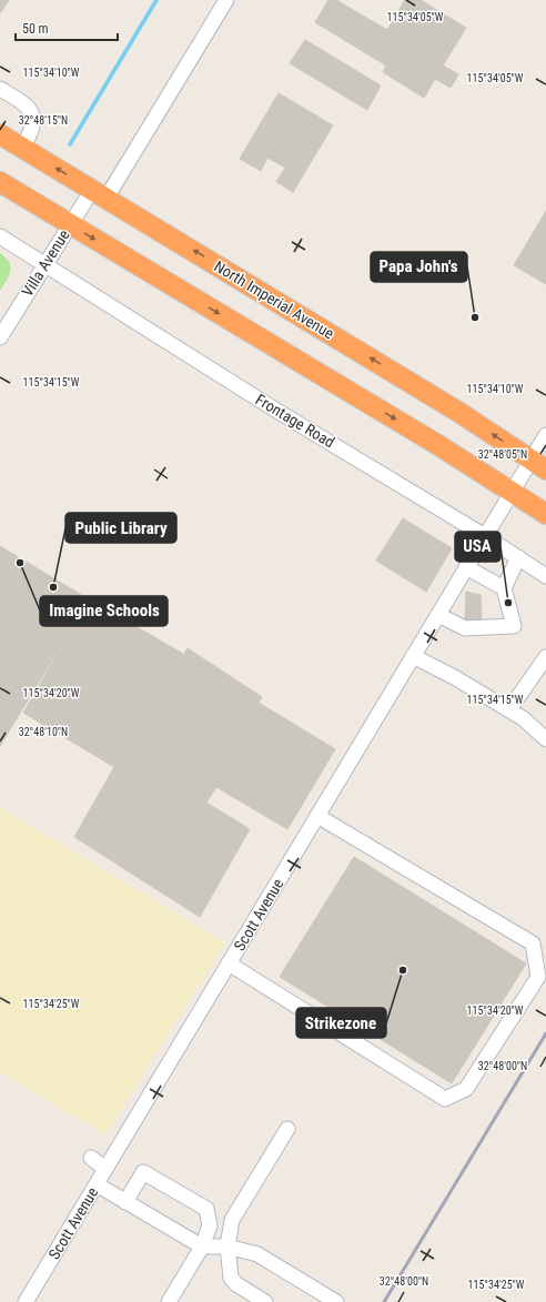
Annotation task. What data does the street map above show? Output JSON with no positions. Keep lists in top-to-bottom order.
{
  "streets": {
    "highway": ["North Imperial Avenue"],
    "street": ["Villa Avenue", "Frontage Road", "Scott Avenue"]
  },
  "crossings": [
    ["Villa Avenue", "North Imperial Avenue"],
    ["Villa Avenue", "Frontage Road"],
    ["North Imperial Avenue", "Scott Avenue"],
    ["Frontage Road", "Scott Avenue"]
  ],
  "places": [
    "Papa John's",
    "Imagine Schools",
    "Public Library",
    "USA",
    "Strikezone"
  ],
  "scale_bar": "50 m",
  "coordinates": [
    "115°34'05\"W",
    "115°34'10\"W",
    "32°48'15\"N",
    "115°34'15\"W",
    "32°48'05\"N",
    "115°34'20\"W",
    "32°48'10\"N",
    "115°34'25\"W",
    "32°48'00\"N"
  ]
}
